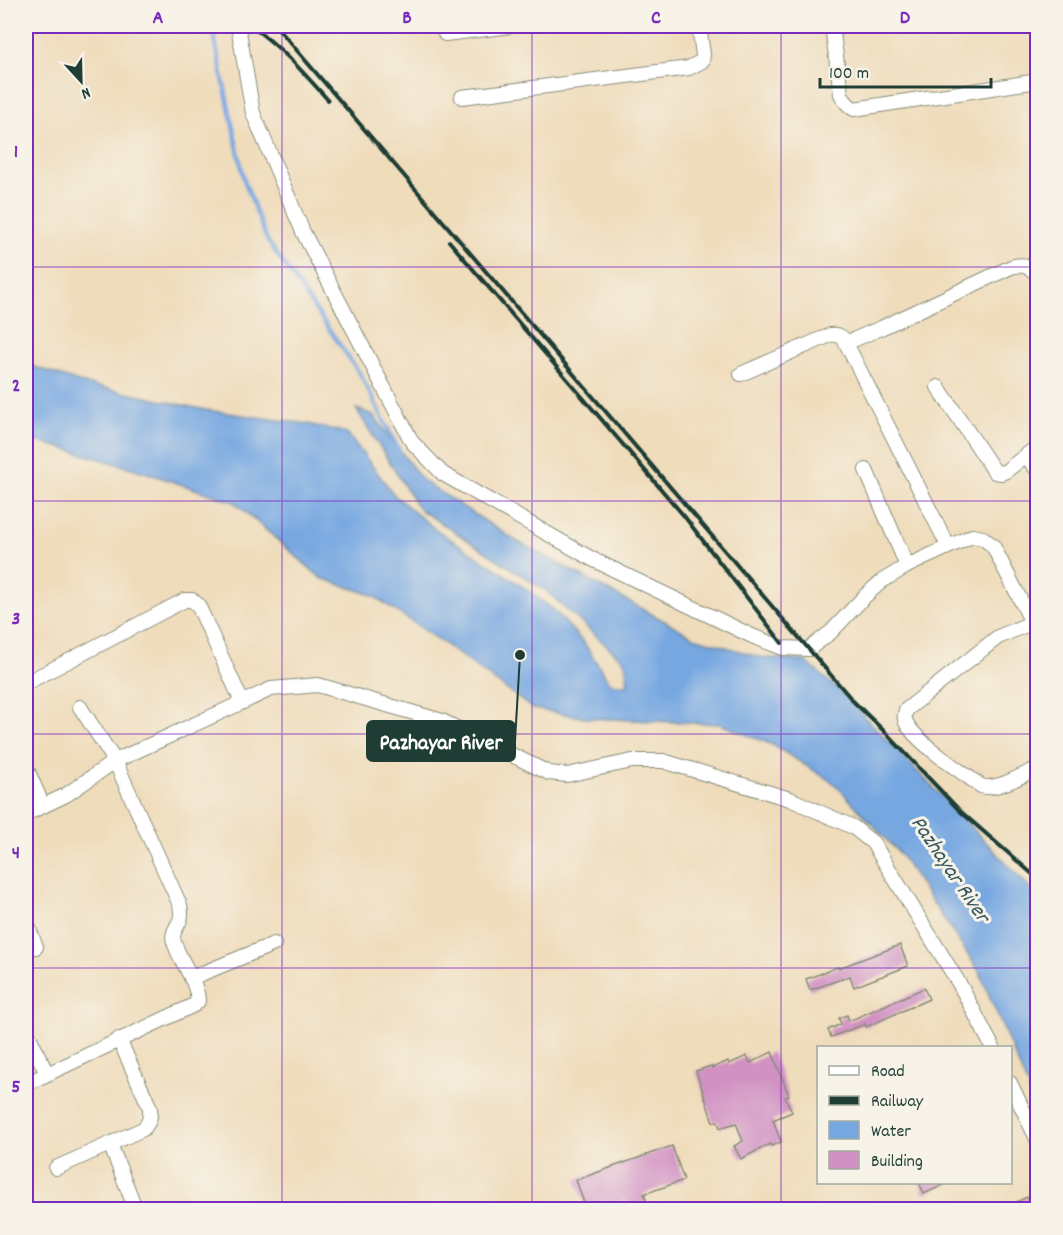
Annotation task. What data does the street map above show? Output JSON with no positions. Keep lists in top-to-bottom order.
{
  "water": ["Pazhayar River"],
  "places": ["Pazhayar River"],
  "legend": [
    "Road",
    "Railway",
    "Water",
    "Building"
  ],
  "scale_bar": "100 m",
  "north": "bottom",
  "grid": {
    "columns": [
      "A",
      "B",
      "C",
      "D"
    ],
    "rows": [
      "1",
      "2",
      "3",
      "4",
      "5"
    ]
  }
}
